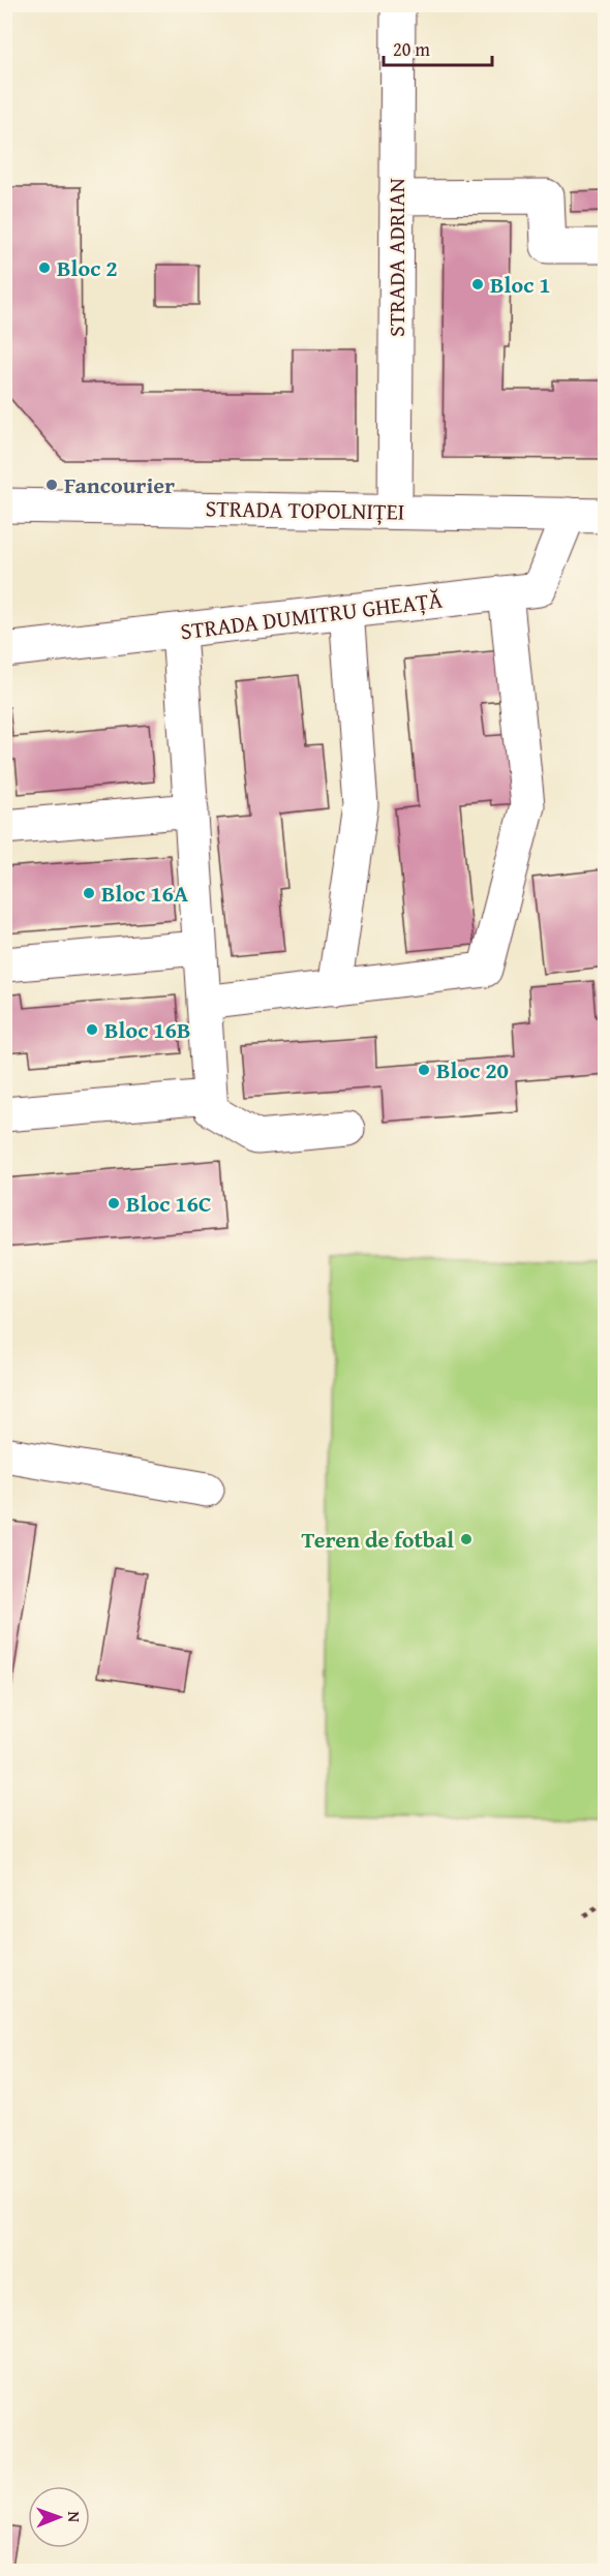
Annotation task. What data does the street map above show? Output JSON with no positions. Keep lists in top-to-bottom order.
{
  "streets": {
    "street": ["STRADA ADRIAN", "STRADA TOPOLNIȚEI", "STRADA DUMITRU GHEAȚĂ"]
  },
  "crossings": [
    ["STRADA ADRIAN", "STRADA TOPOLNIȚEI"],
    ["STRADA TOPOLNIȚEI", "STRADA DUMITRU GHEAȚĂ"]
  ],
  "places": [
    "Bloc 2",
    "Bloc 1",
    "Fancourier",
    "Bloc 16A",
    "Bloc 16B",
    "Bloc 20",
    "Bloc 16C",
    "Teren de fotbal"
  ],
  "scale_bar": "20 m",
  "north": "right"
}
